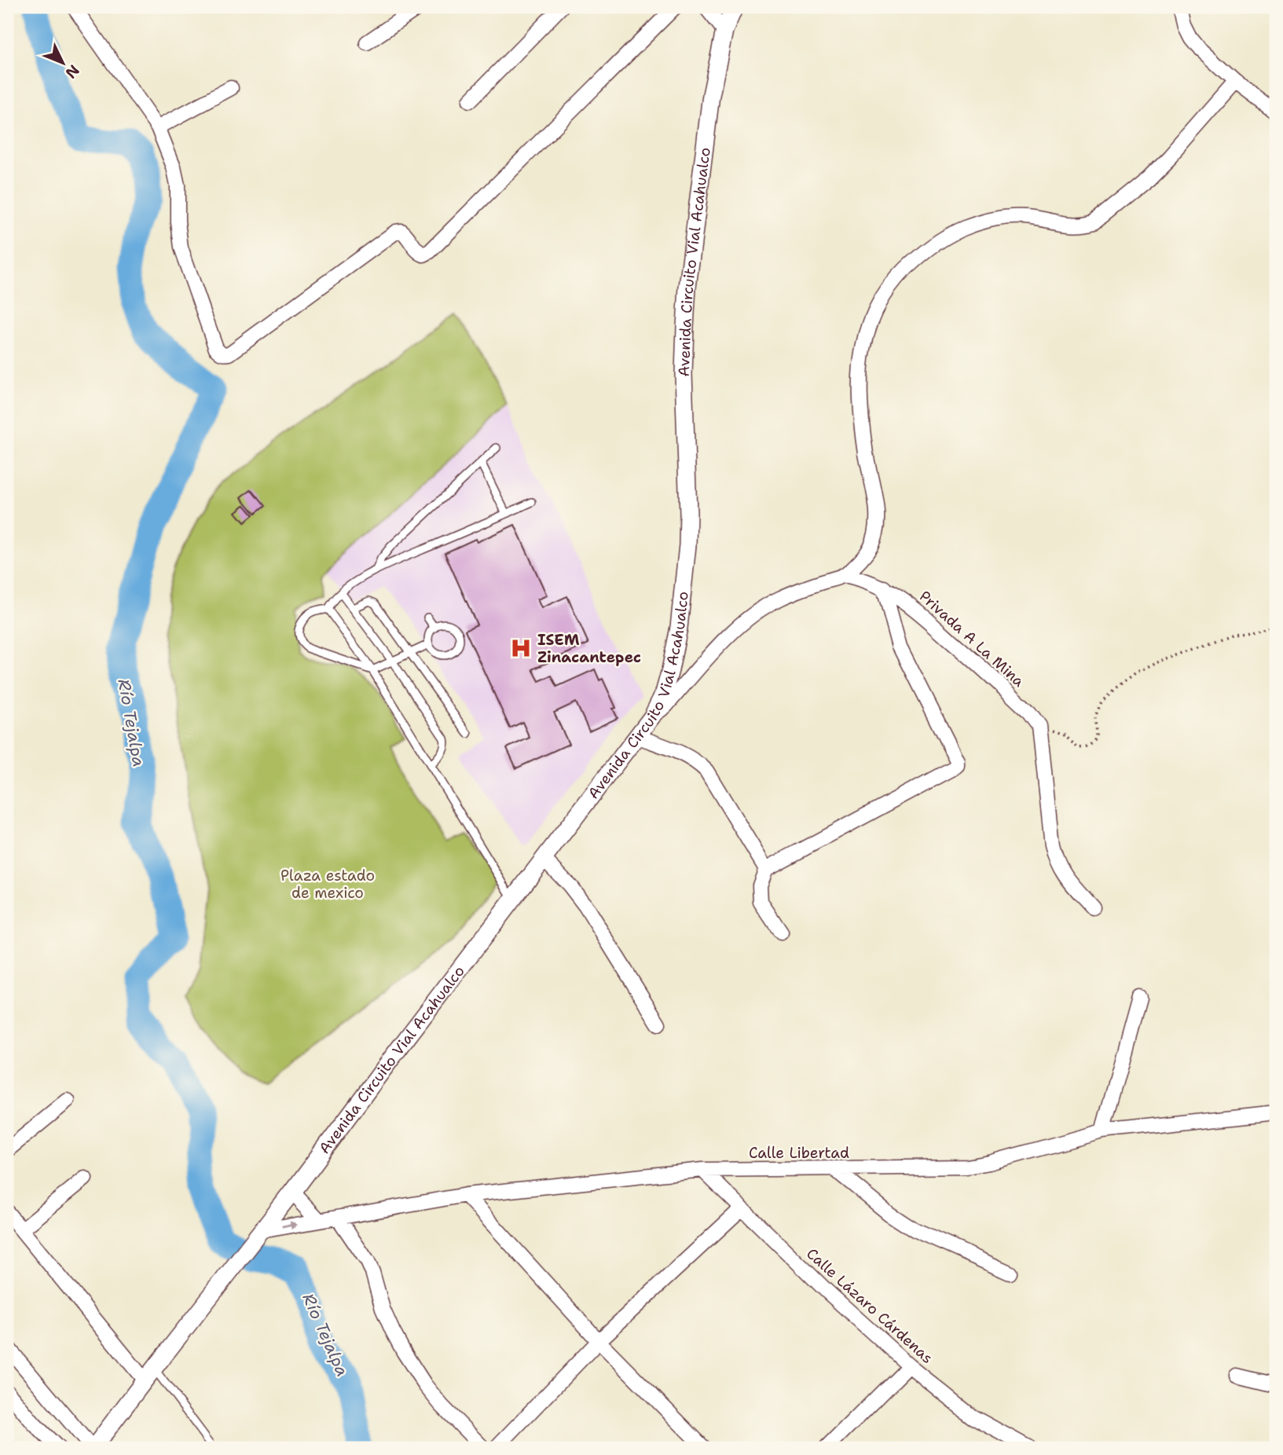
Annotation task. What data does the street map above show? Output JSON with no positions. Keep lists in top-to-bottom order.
{
  "streets": {
    "street": [
      "Avenida Circuito Vial Acahualco",
      "Privada A La Mina",
      "Calle Libertad",
      "Calle Lázaro Cárdenas"
    ]
  },
  "crossings": [
    ["Avenida Circuito Vial Acahualco", "Calle Libertad"],
    ["Calle Libertad", "Calle Lázaro Cárdenas"]
  ],
  "water": ["Río Tejalpa"],
  "parks": ["Plaza estado de mexico"],
  "places": {
    "hospital": ["ISEM Zinacantepec"]
  },
  "north": "bottom right"
}
